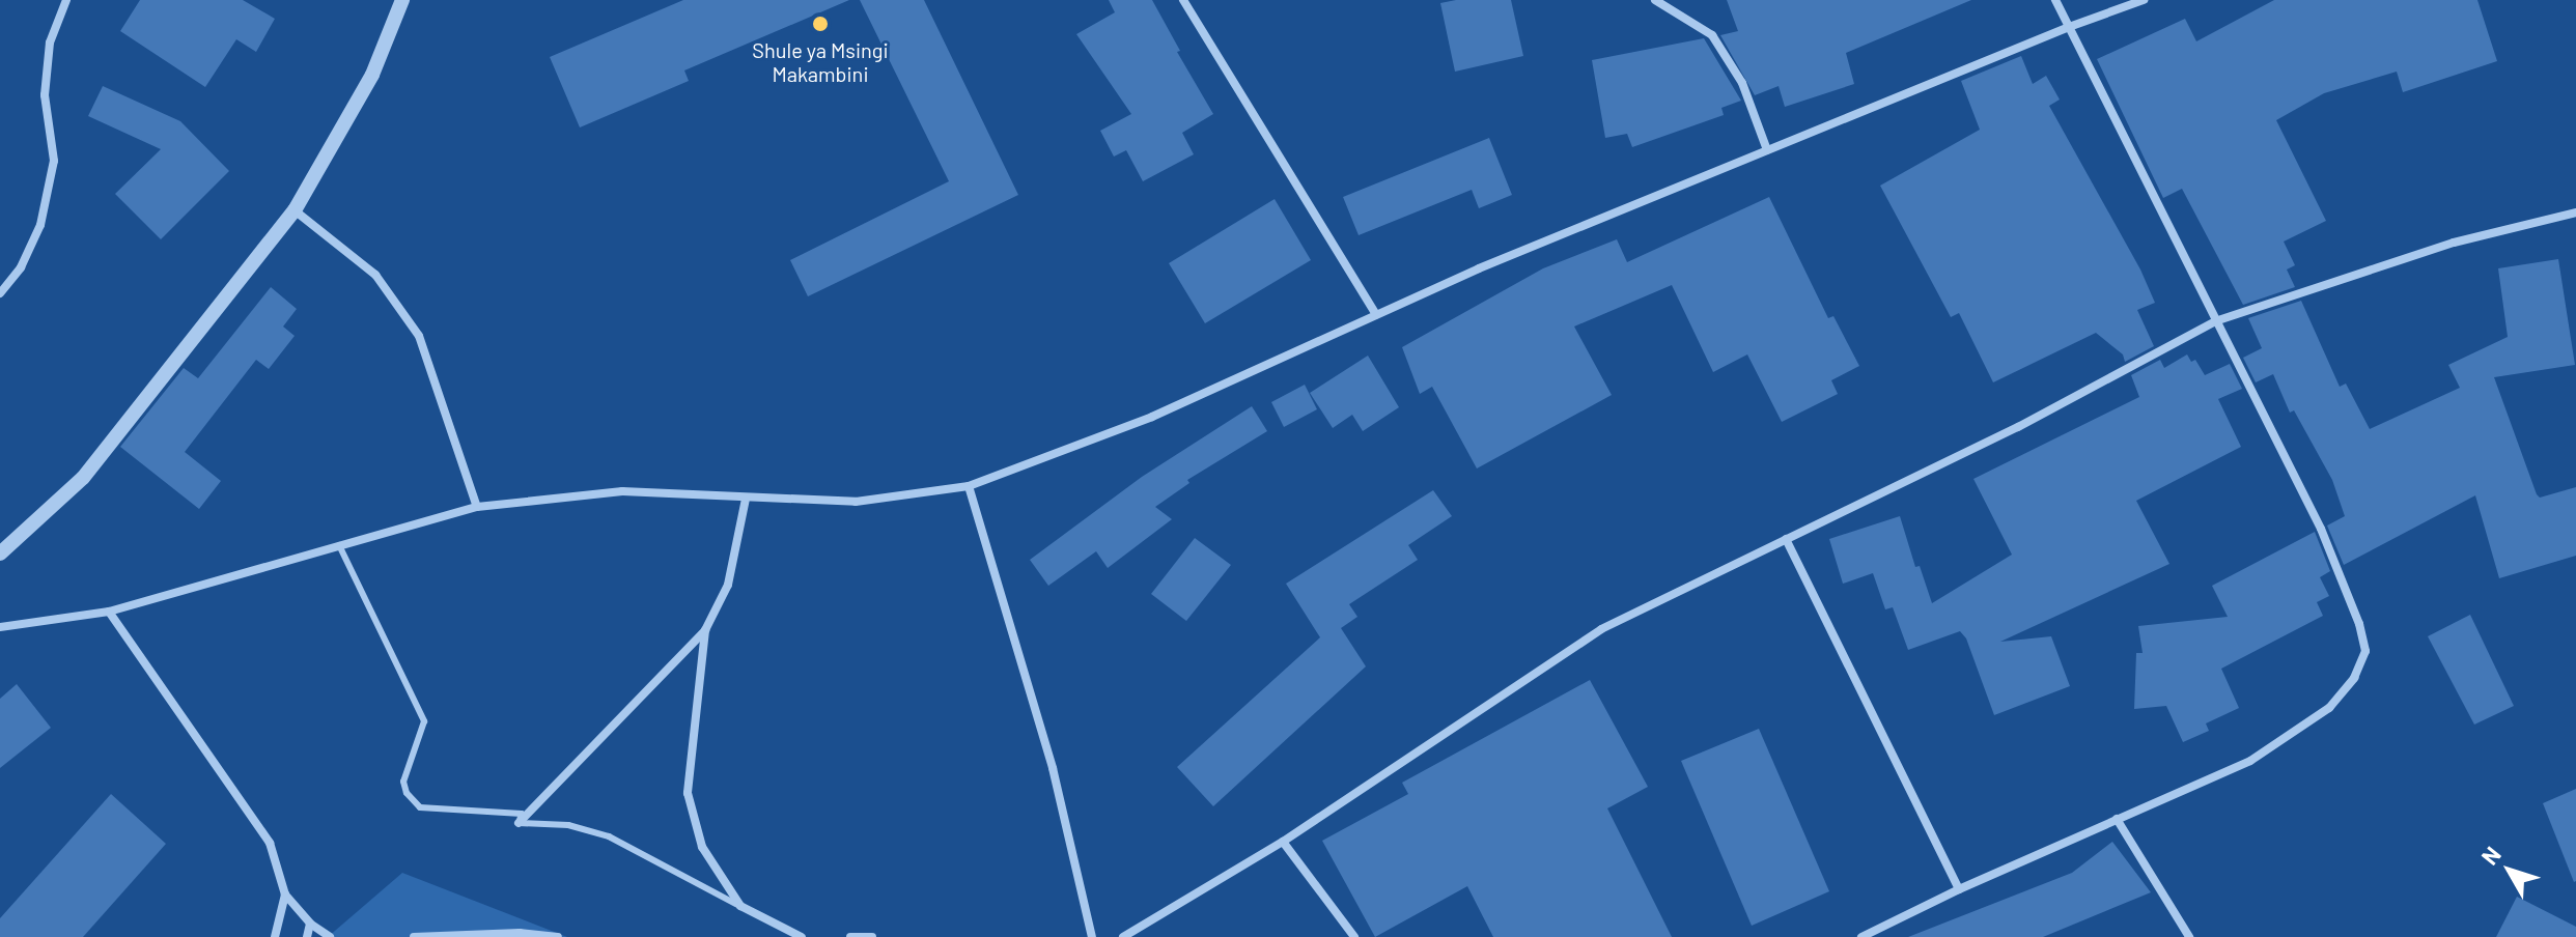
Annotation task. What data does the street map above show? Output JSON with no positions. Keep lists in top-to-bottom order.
{
  "places": ["Shule ya Msingi Makambini"],
  "north": "top left"
}
